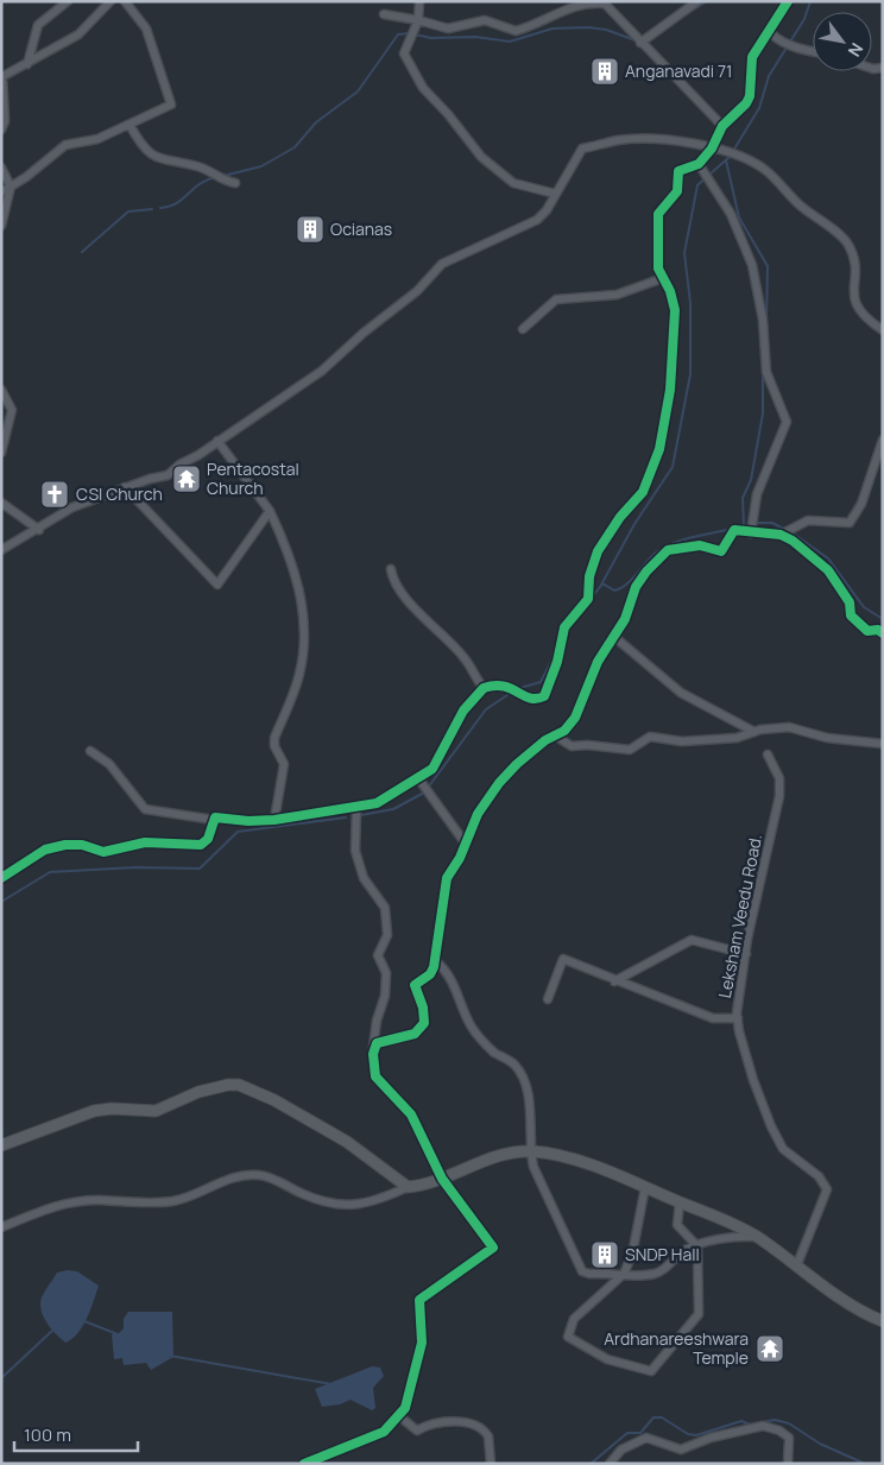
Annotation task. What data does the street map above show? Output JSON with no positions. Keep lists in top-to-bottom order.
{
  "streets": {
    "street": ["Leksham Veedu Road."]
  },
  "places": {
    "building": ["Anganavadi 71", "Ocianas", "SNDP Hall"],
    "temple": ["Pentacostal Church", "Ardhanareeshwara Temple"],
    "church": ["CSI Church"]
  },
  "scale_bar": "100 m",
  "north": "bottom right"
}
